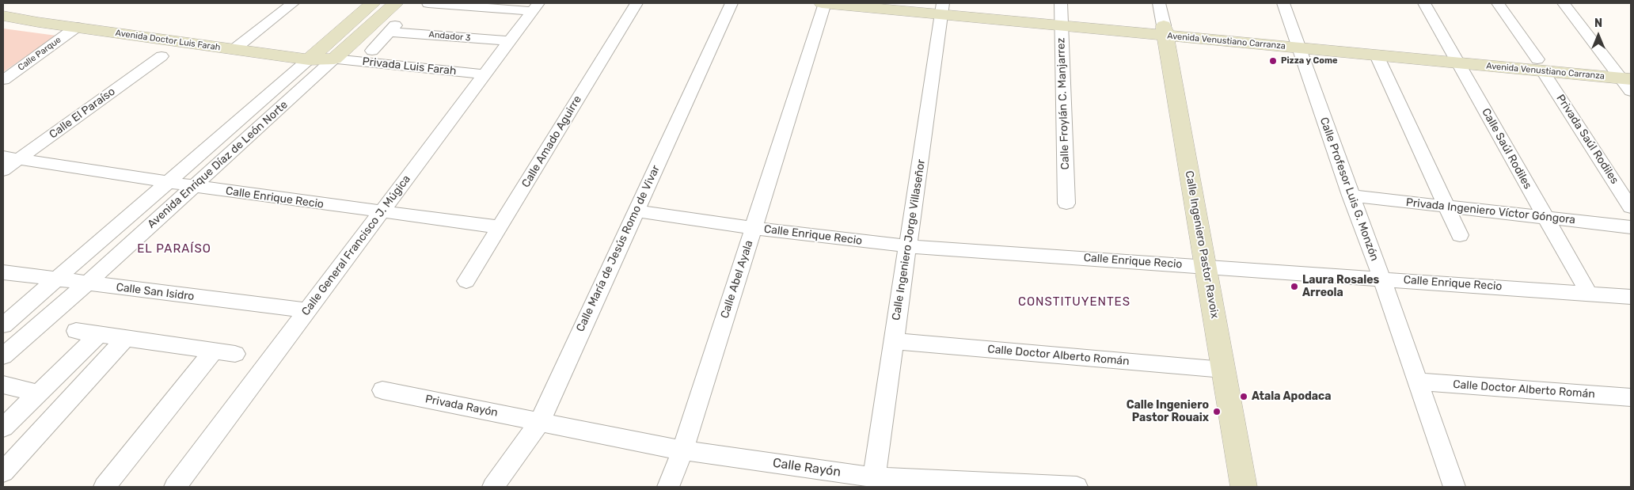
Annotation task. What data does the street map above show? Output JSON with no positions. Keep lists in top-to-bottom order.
{
  "streets": {
    "street": [
      "Andador 3",
      "Avenida Doctor Luis Farah",
      "Avenida Venustiano Carranza",
      "Calle Parque",
      "Privada Luis Farah",
      "Calle Froylán C. Manjarrez",
      "Calle El Paraíso",
      "Privada Saúl Rodiles",
      "Calle Amado Aguirre",
      "Calle Saúl Rodiles",
      "Avenida Enrique Díaz de León Norte",
      "Calle Profesor Luis G. Monzón",
      "Calle Enrique Recio",
      "Privada Ingeniero Víctor Góngora",
      "Calle Ingeniero Jorge Villaseñor",
      "Calle Ingeniero Pastor Ravoix",
      "Calle General Francisco J. Múgica",
      "Calle María de Jesús Romo de Vivar",
      "Calle Abel Ayala",
      "Calle San Isidro",
      "Calle Doctor Alberto Román",
      "Privada Rayón",
      "Calle Rayón"
    ]
  },
  "crossings": [
    ["Andador 3", "Avenida Enrique Díaz de León Norte"],
    ["Andador 3", "Calle General Francisco J. Múgica"],
    ["Avenida Doctor Luis Farah", "Calle Parque"],
    ["Avenida Doctor Luis Farah", "Privada Luis Farah"],
    ["Avenida Doctor Luis Farah", "Avenida Enrique Díaz de León Norte"],
    ["Avenida Venustiano Carranza", "Calle Froylán C. Manjarrez"],
    ["Avenida Venustiano Carranza", "Privada Saúl Rodiles"],
    ["Avenida Venustiano Carranza", "Calle Saúl Rodiles"],
    ["Avenida Venustiano Carranza", "Calle Profesor Luis G. Monzón"],
    ["Avenida Venustiano Carranza", "Calle Ingeniero Jorge Villaseñor"],
    ["Avenida Venustiano Carranza", "Calle Ingeniero Pastor Ravoix"],
    ["Avenida Venustiano Carranza", "Calle Abel Ayala"],
    ["Privada Luis Farah", "Avenida Enrique Díaz de León Norte"],
    ["Privada Luis Farah", "Calle General Francisco J. Múgica"],
    ["Calle El Paraíso", "Calle Enrique Recio"],
    ["Calle Amado Aguirre", "Calle Enrique Recio"],
    ["Calle Saúl Rodiles", "Calle Enrique Recio"],
    ["Calle Saúl Rodiles", "Privada Ingeniero Víctor Góngora"],
    ["Avenida Enrique Díaz de León Norte", "Calle Enrique Recio"],
    ["Avenida Enrique Díaz de León Norte", "Calle San Isidro"],
    ["Calle Profesor Luis G. Monzón", "Calle Enrique Recio"],
    ["Calle Profesor Luis G. Monzón", "Privada Ingeniero Víctor Góngora"],
    ["Calle Profesor Luis G. Monzón", "Calle Doctor Alberto Román"],
    ["Calle Enrique Recio", "Calle Ingeniero Jorge Villaseñor"],
    ["Calle Enrique Recio", "Calle Ingeniero Pastor Ravoix"],
    ["Calle Enrique Recio", "Calle General Francisco J. Múgica"],
    ["Calle Enrique Recio", "Calle María de Jesús Romo de Vivar"],
    ["Calle Enrique Recio", "Calle Abel Ayala"],
    ["Calle Ingeniero Jorge Villaseñor", "Calle Doctor Alberto Román"],
    ["Calle Ingeniero Jorge Villaseñor", "Calle Rayón"],
    ["Calle Ingeniero Pastor Ravoix", "Calle Doctor Alberto Román"],
    ["Calle General Francisco J. Múgica", "Calle San Isidro"],
    ["Calle María de Jesús Romo de Vivar", "Privada Rayón"],
    ["Calle María de Jesús Romo de Vivar", "Calle Rayón"],
    ["Calle Abel Ayala", "Calle Rayón"],
    ["Privada Rayón", "Calle Rayón"]
  ],
  "districts": ["EL PARAÍSO", "CONSTITUYENTES"],
  "places": [
    "Pizza y Come",
    "Laura Rosales Arreola",
    "Atala Apodaca",
    "Calle Ingeniero Pastor Rouaix"
  ],
  "north": "top"
}
